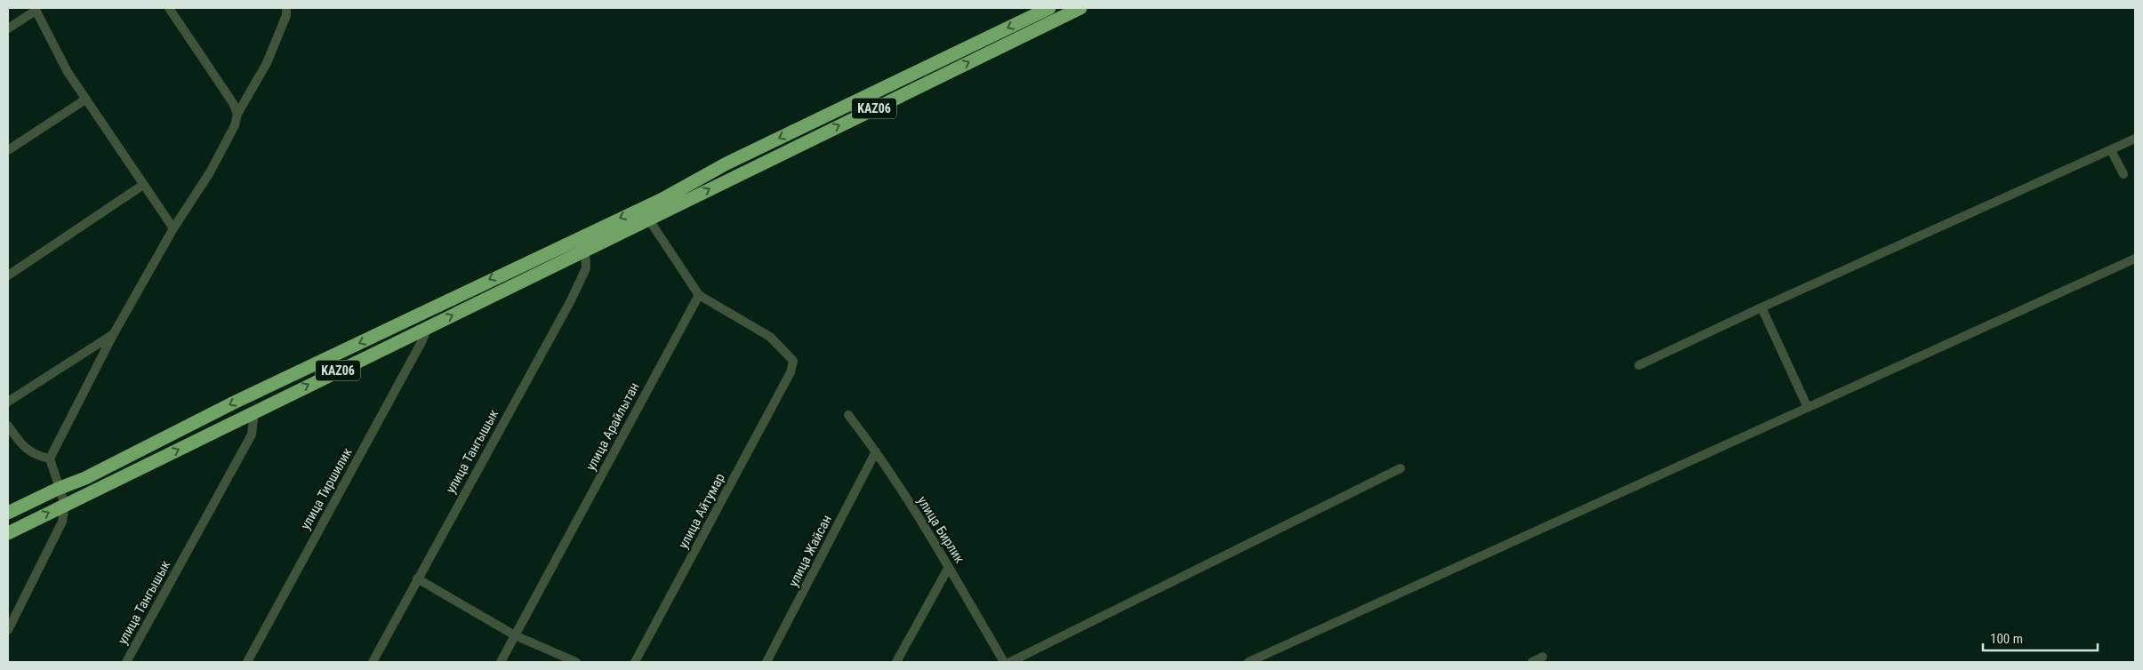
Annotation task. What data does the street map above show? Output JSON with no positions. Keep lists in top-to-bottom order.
{
  "streets": {
    "highway": ["KАZ06"],
    "street": [
      "улица Арайлытан",
      "улица Тангышык",
      "улица Тиршилик",
      "улица Айтумар",
      "улица Бирлик",
      "улица Жайсан"
    ]
  },
  "crossings": [
    ["KАZ06", "улица Тангышык"],
    ["KАZ06", "улица Тиршилик"],
    ["улица Арайлытан", "улица Айтумар"],
    ["улица Бирлик", "улица Жайсан"]
  ],
  "scale_bar": "100 m"
}
